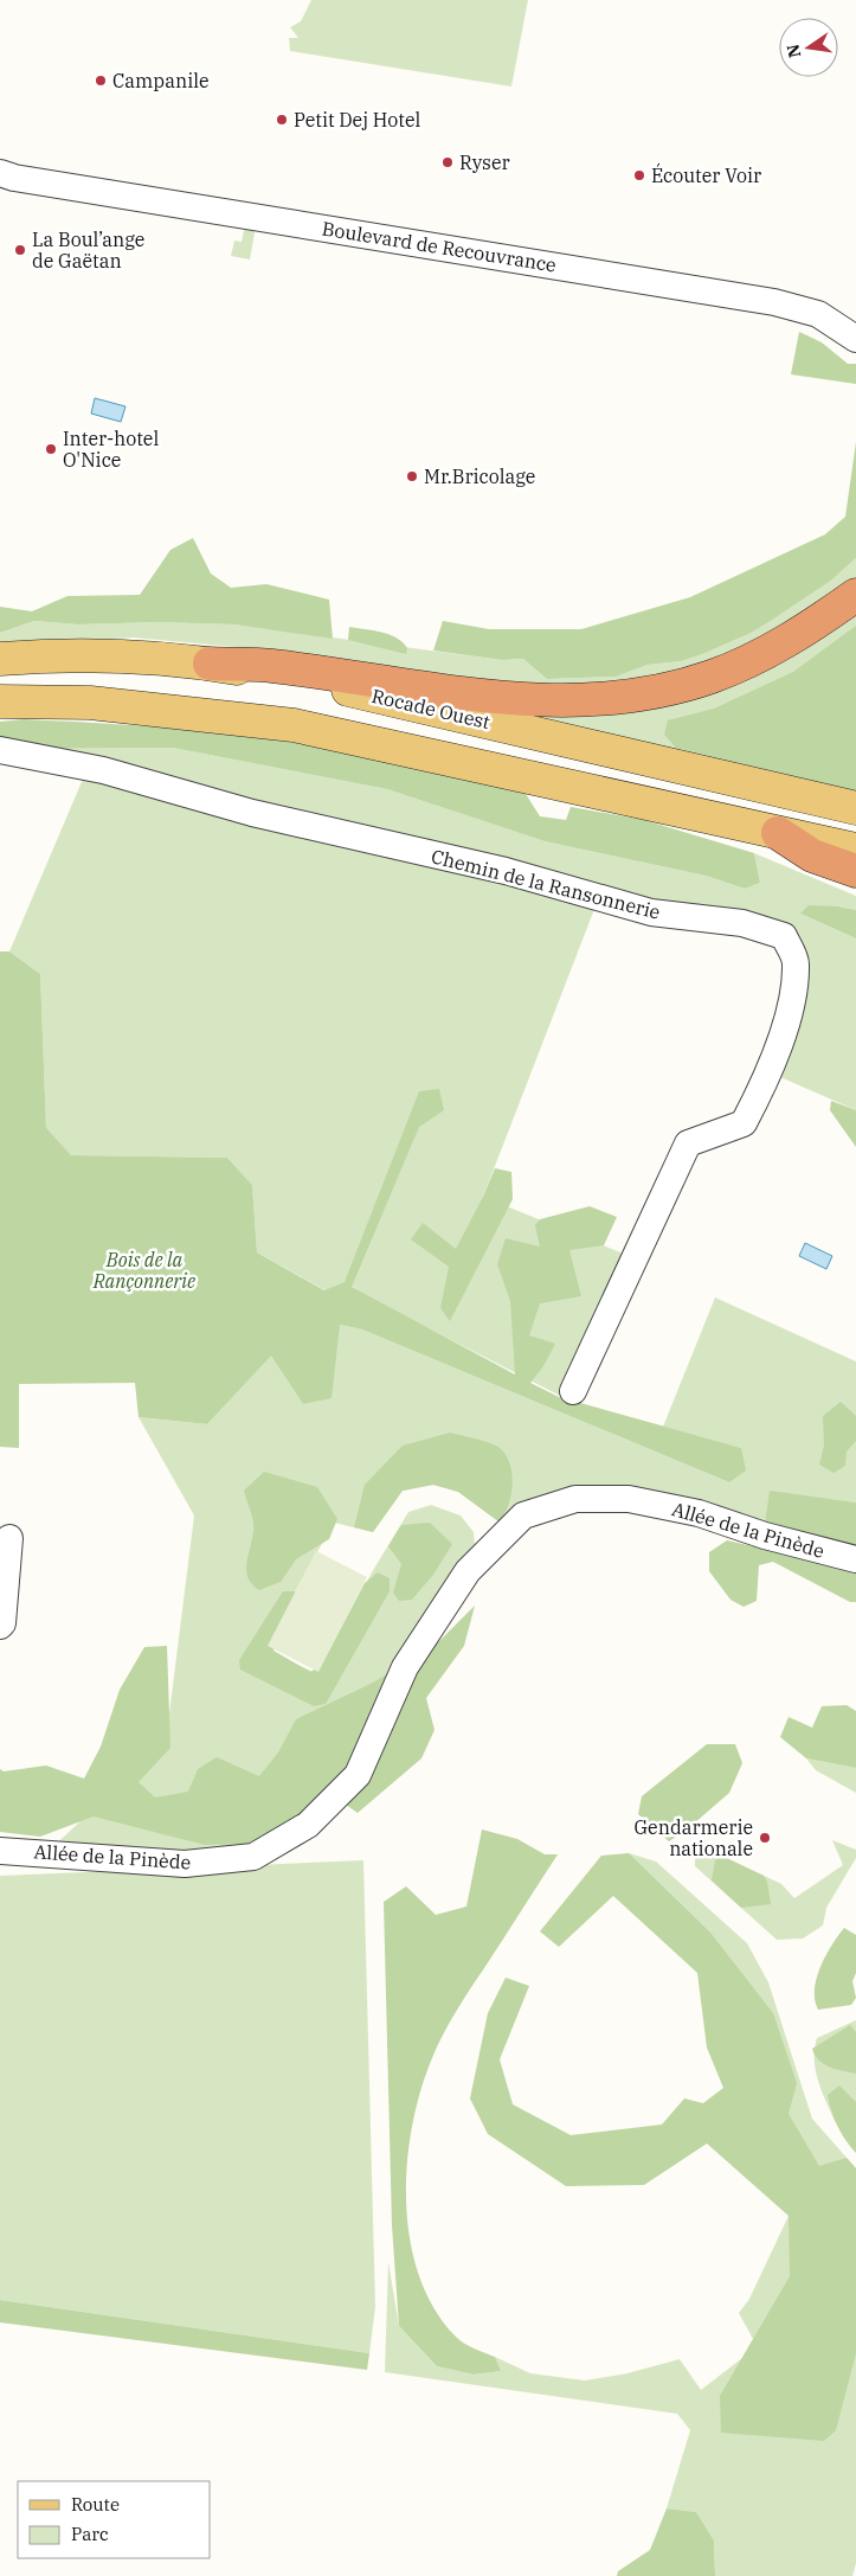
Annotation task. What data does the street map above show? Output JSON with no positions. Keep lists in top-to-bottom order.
{
  "streets": {
    "main road": ["Rocade Ouest"],
    "street": ["Boulevard de Recouvrance", "Chemin de la Ransonnerie", "Allée de la Pinède"]
  },
  "parks": ["Bois de la Rançonnerie"],
  "places": [
    "Campanile",
    "Petit Dej Hotel",
    "Ryser",
    "Écouter Voir",
    "La Boul’ange de Gaëtan",
    "Inter-hotel O'Nice",
    "Mr.Bricolage",
    "Gendarmerie nationale"
  ],
  "legend": ["Route", "Parc"],
  "north": "left"
}
